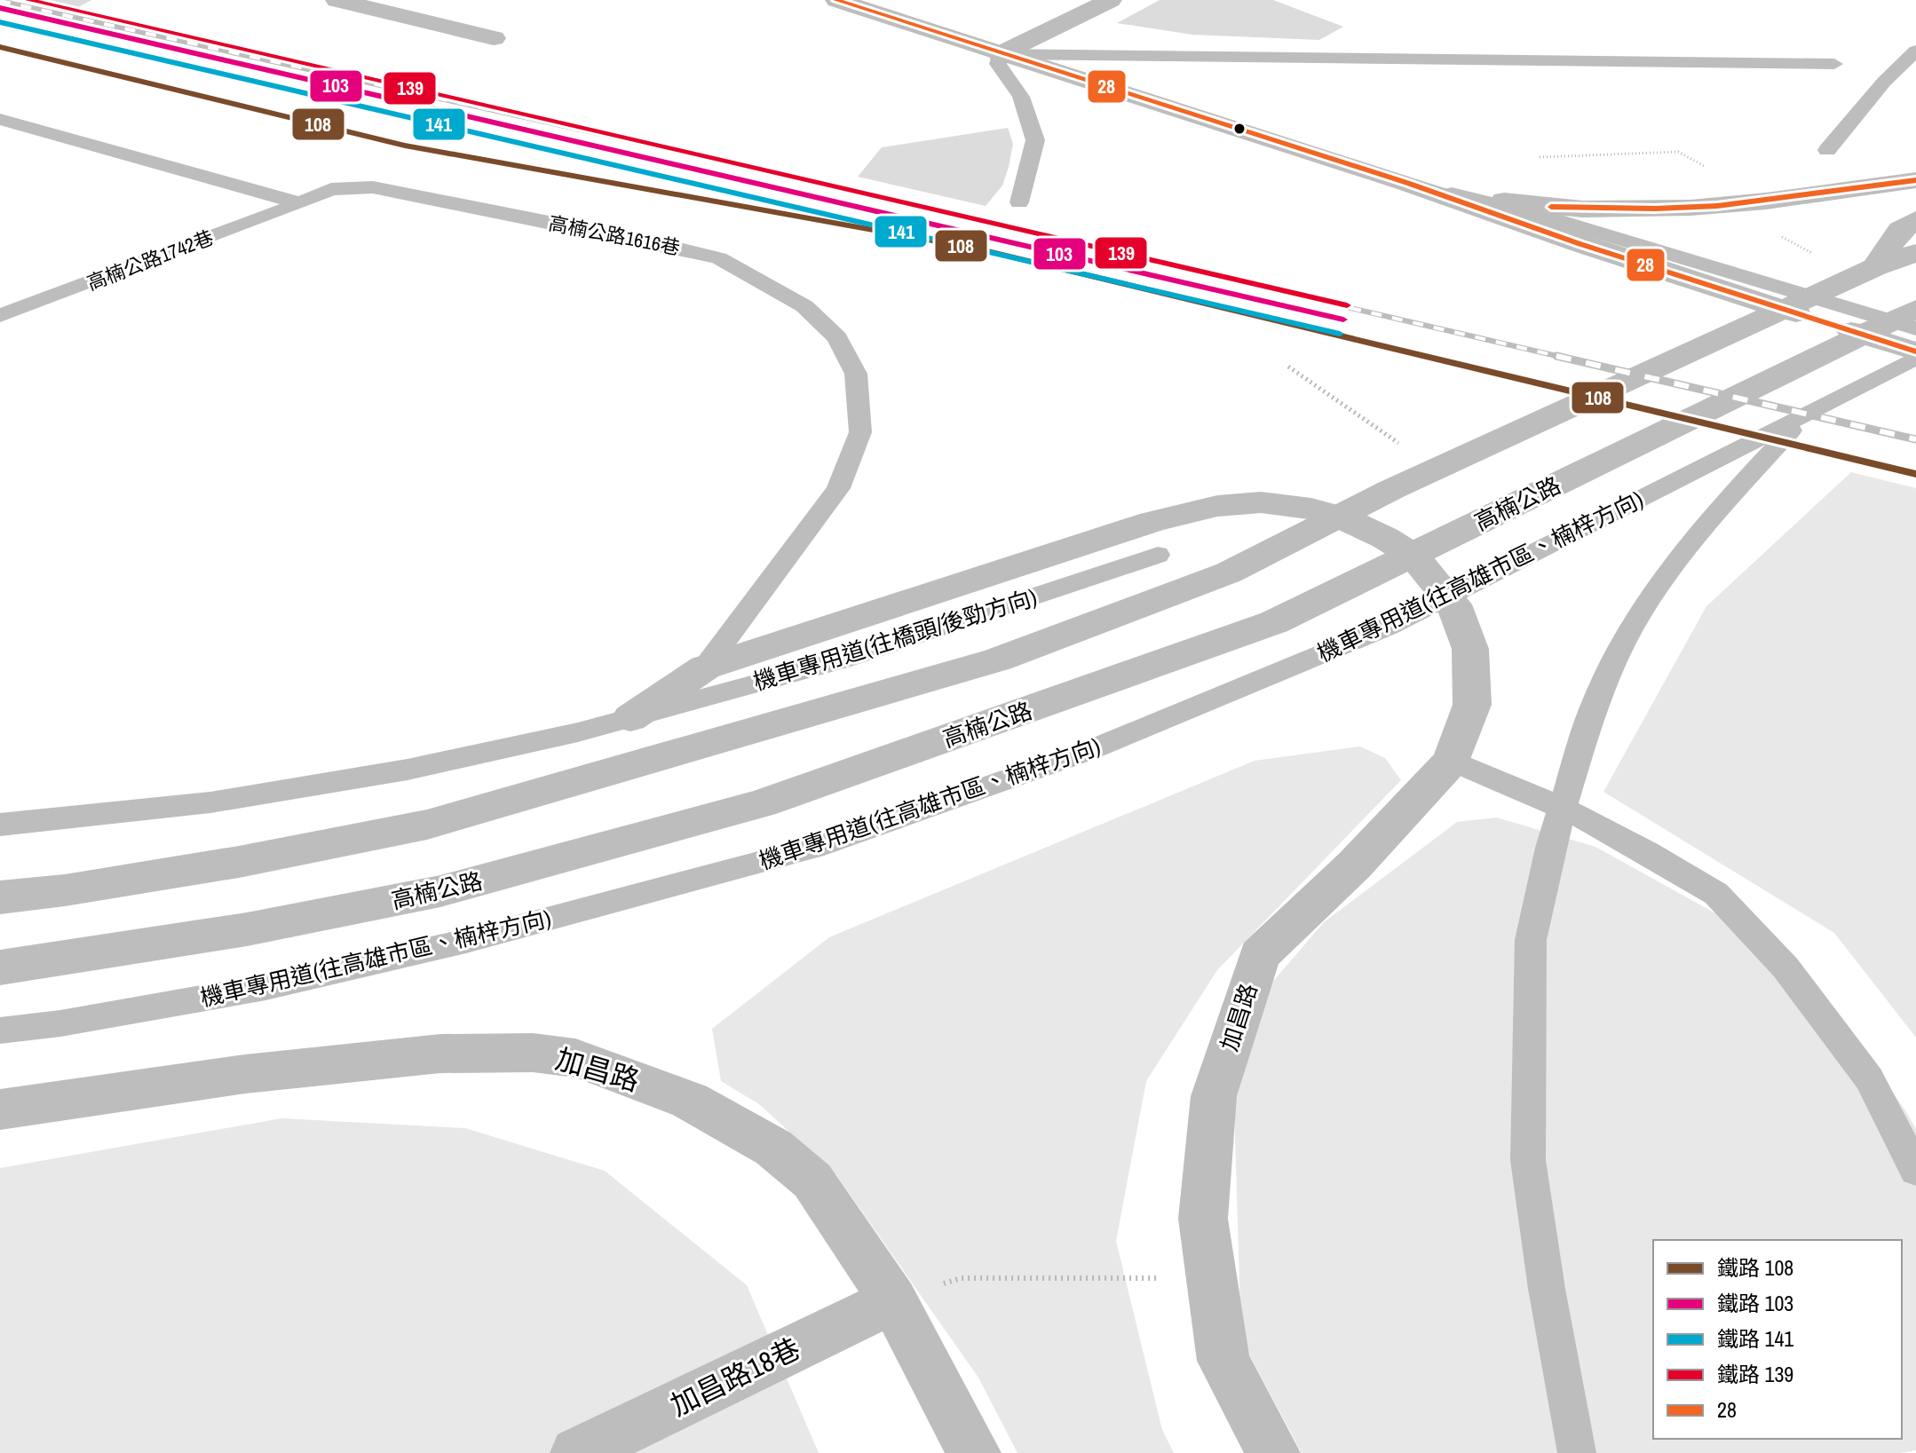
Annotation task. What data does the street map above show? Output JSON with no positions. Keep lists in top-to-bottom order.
{
  "streets": {
    "main road": ["高楠公路", "加昌路", "加昌路18巷"],
    "lane": [
      "高楠公路1616巷",
      "高楠公路1742巷",
      "機車專用道(往高雄市區、楠梓方向)",
      "機車專用道(往橋頭/後勁方向)"
    ]
  },
  "crossings": [
    ["高楠公路1616巷", "高楠公路1742巷"],
    ["高楠公路1616巷", "加昌路"],
    ["機車專用道(往橋頭/後勁方向)", "加昌路"],
    ["加昌路", "加昌路18巷"]
  ],
  "lines": [
    "rail line 139",
    "transit line 28",
    "rail line 103",
    "rail line 141",
    "rail line 108"
  ],
  "legend": [
    "鐵路 108",
    "鐵路 103",
    "鐵路 141",
    "鐵路 139",
    "28"
  ]
}
